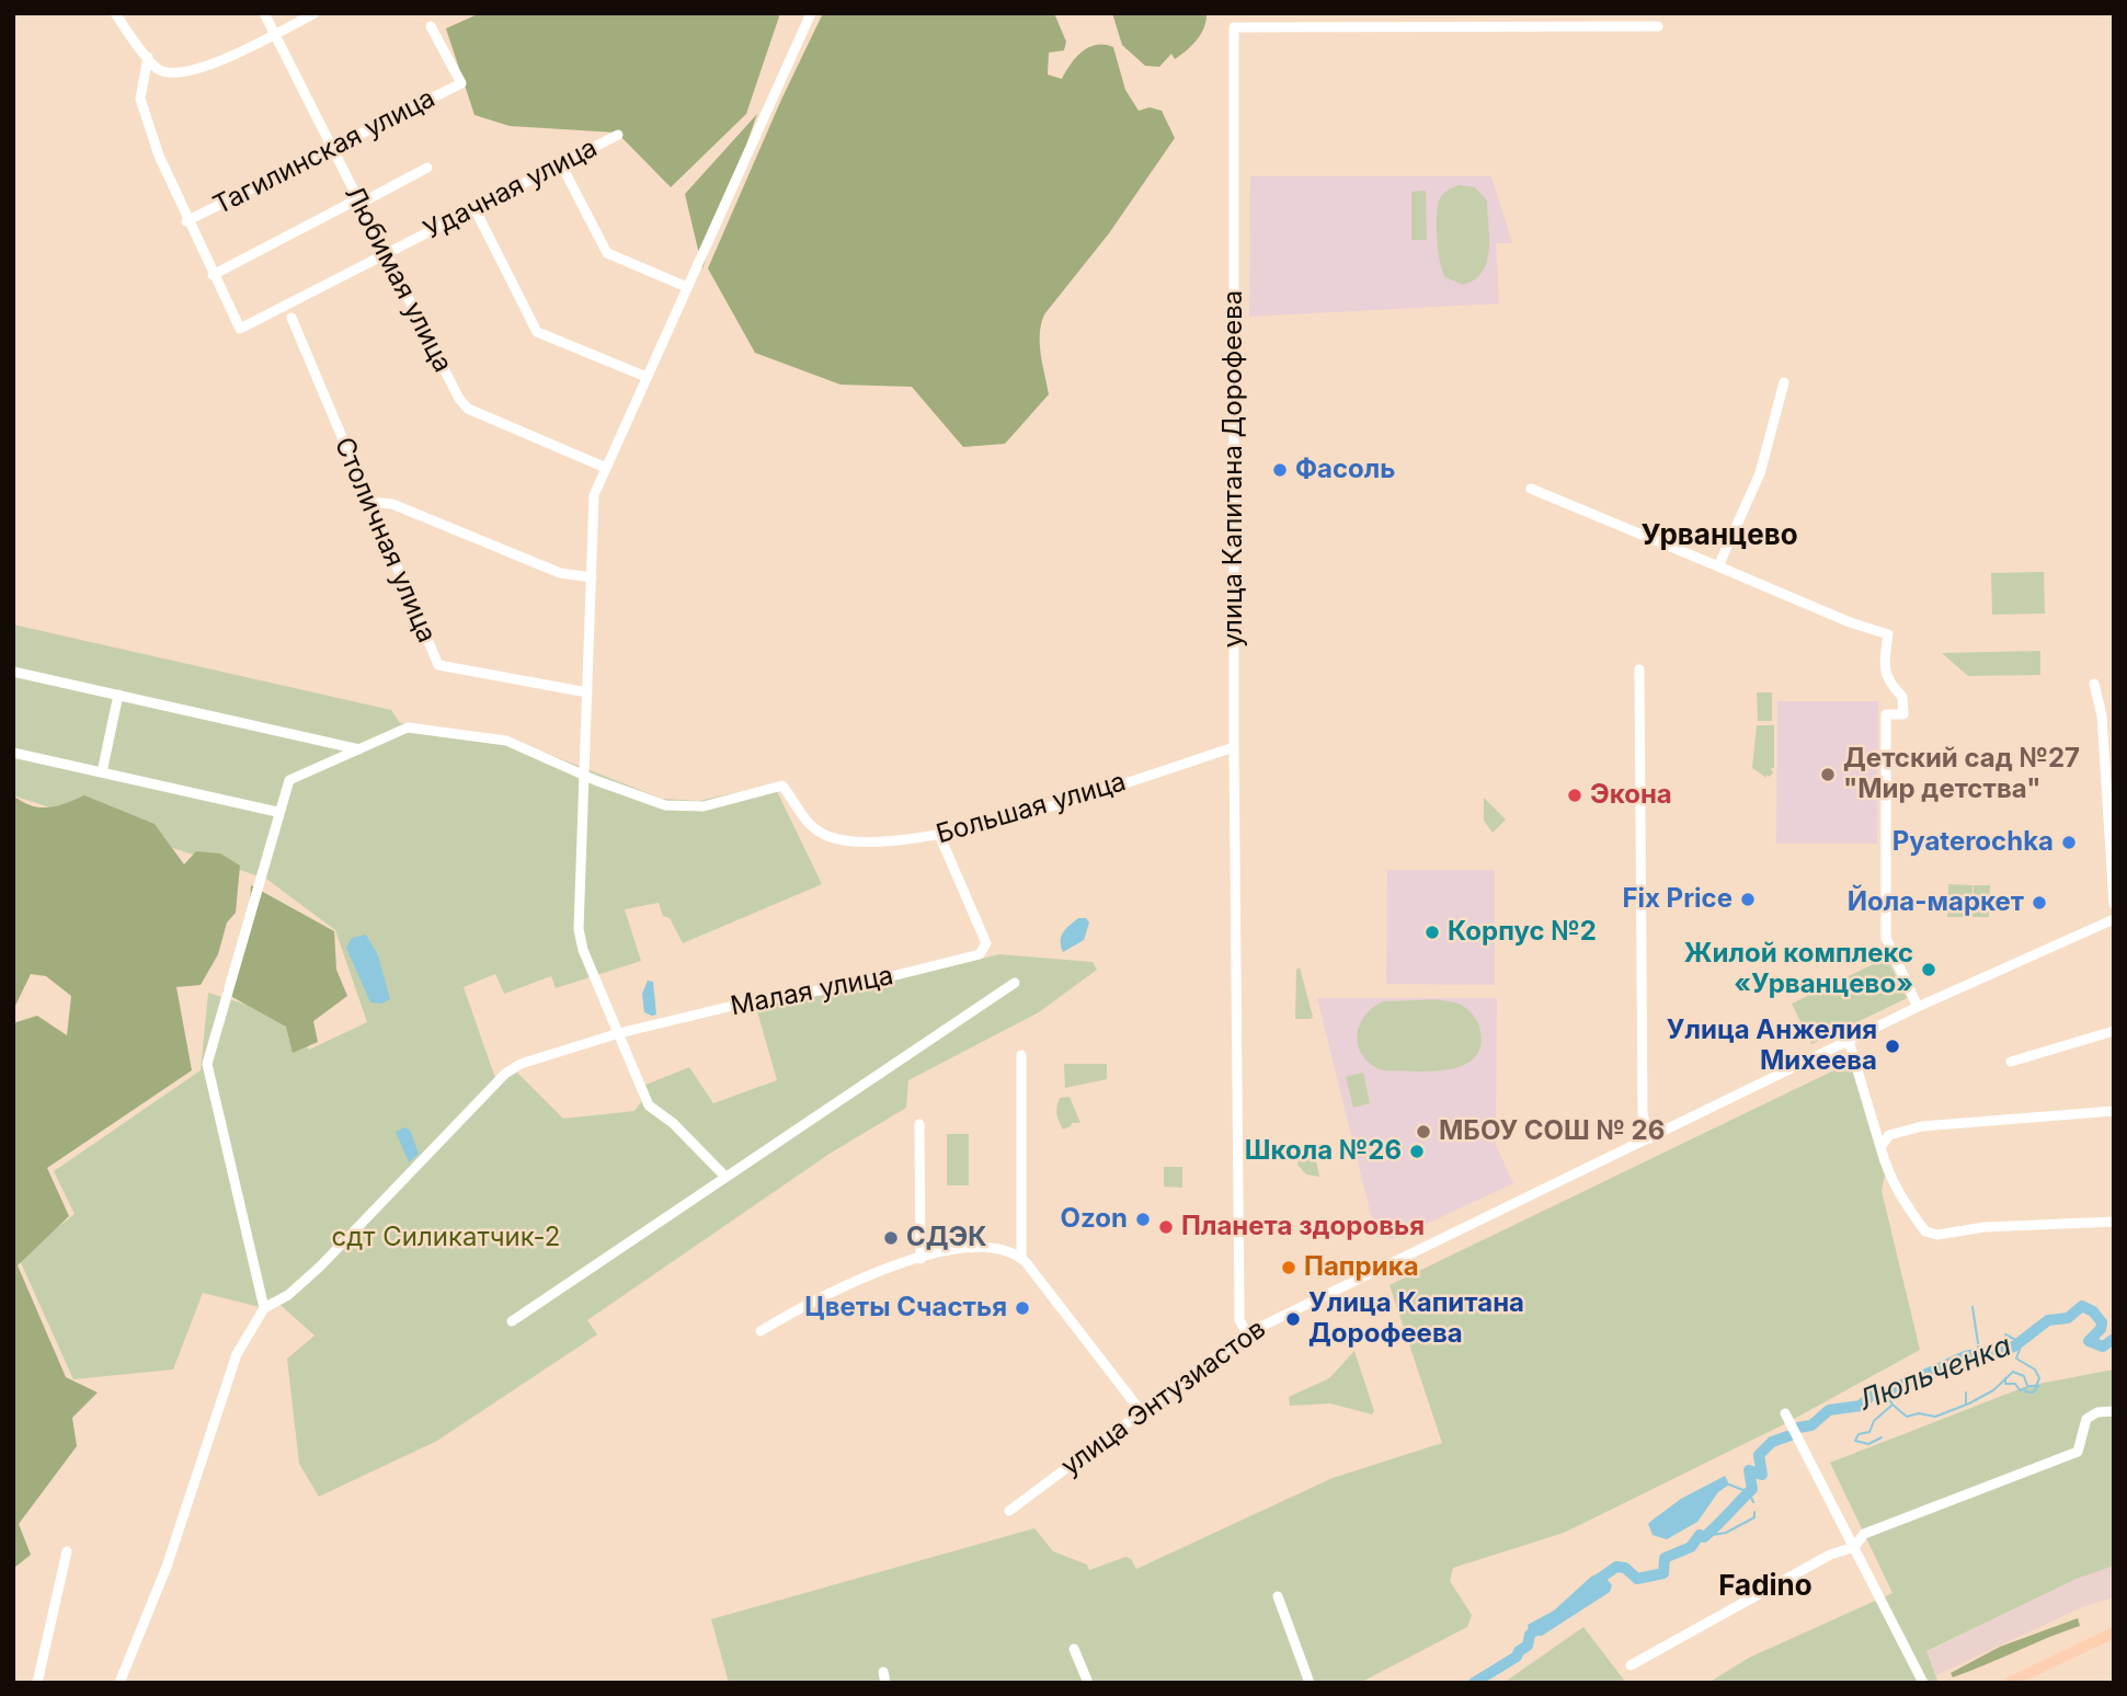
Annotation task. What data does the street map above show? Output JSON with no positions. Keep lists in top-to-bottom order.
{
  "streets": {
    "street": [
      "Тагилинская улица",
      "Удачная улица",
      "Любимая улица",
      "улица Капитана Дорофеева",
      "Столичная улица",
      "Большая улица",
      "Малая улица",
      "улица Энтузиастов"
    ]
  },
  "crossings": [
    ["Тагилинская улица", "Любимая улица"],
    ["Удачная улица", "Любимая улица"],
    ["улица Капитана Дорофеева", "Большая улица"],
    ["улица Капитана Дорофеева", "улица Энтузиастов"],
    ["Большая улица", "Малая улица"]
  ],
  "districts": ["Урванцево", "Fadino"],
  "water": ["Люльченка"],
  "parks": ["сдт Силикатчик-2"],
  "places": [
    "Фасоль",
    "Детский сад №27 \"Мир детства\"",
    "Экона",
    "Pyaterochka",
    "Fix Price",
    "Йола-маркет",
    "Корпус №2",
    "Жилой комплекс «Урванцево»",
    "Улица Анжелия Михеева",
    "МБОУ СОШ № 26",
    "Школа №26",
    "Ozon",
    "Планета здоровья",
    "СДЭК",
    "Паприка",
    "Цветы Счастья",
    "Улица Капитана Дорофеева"
  ]
}
